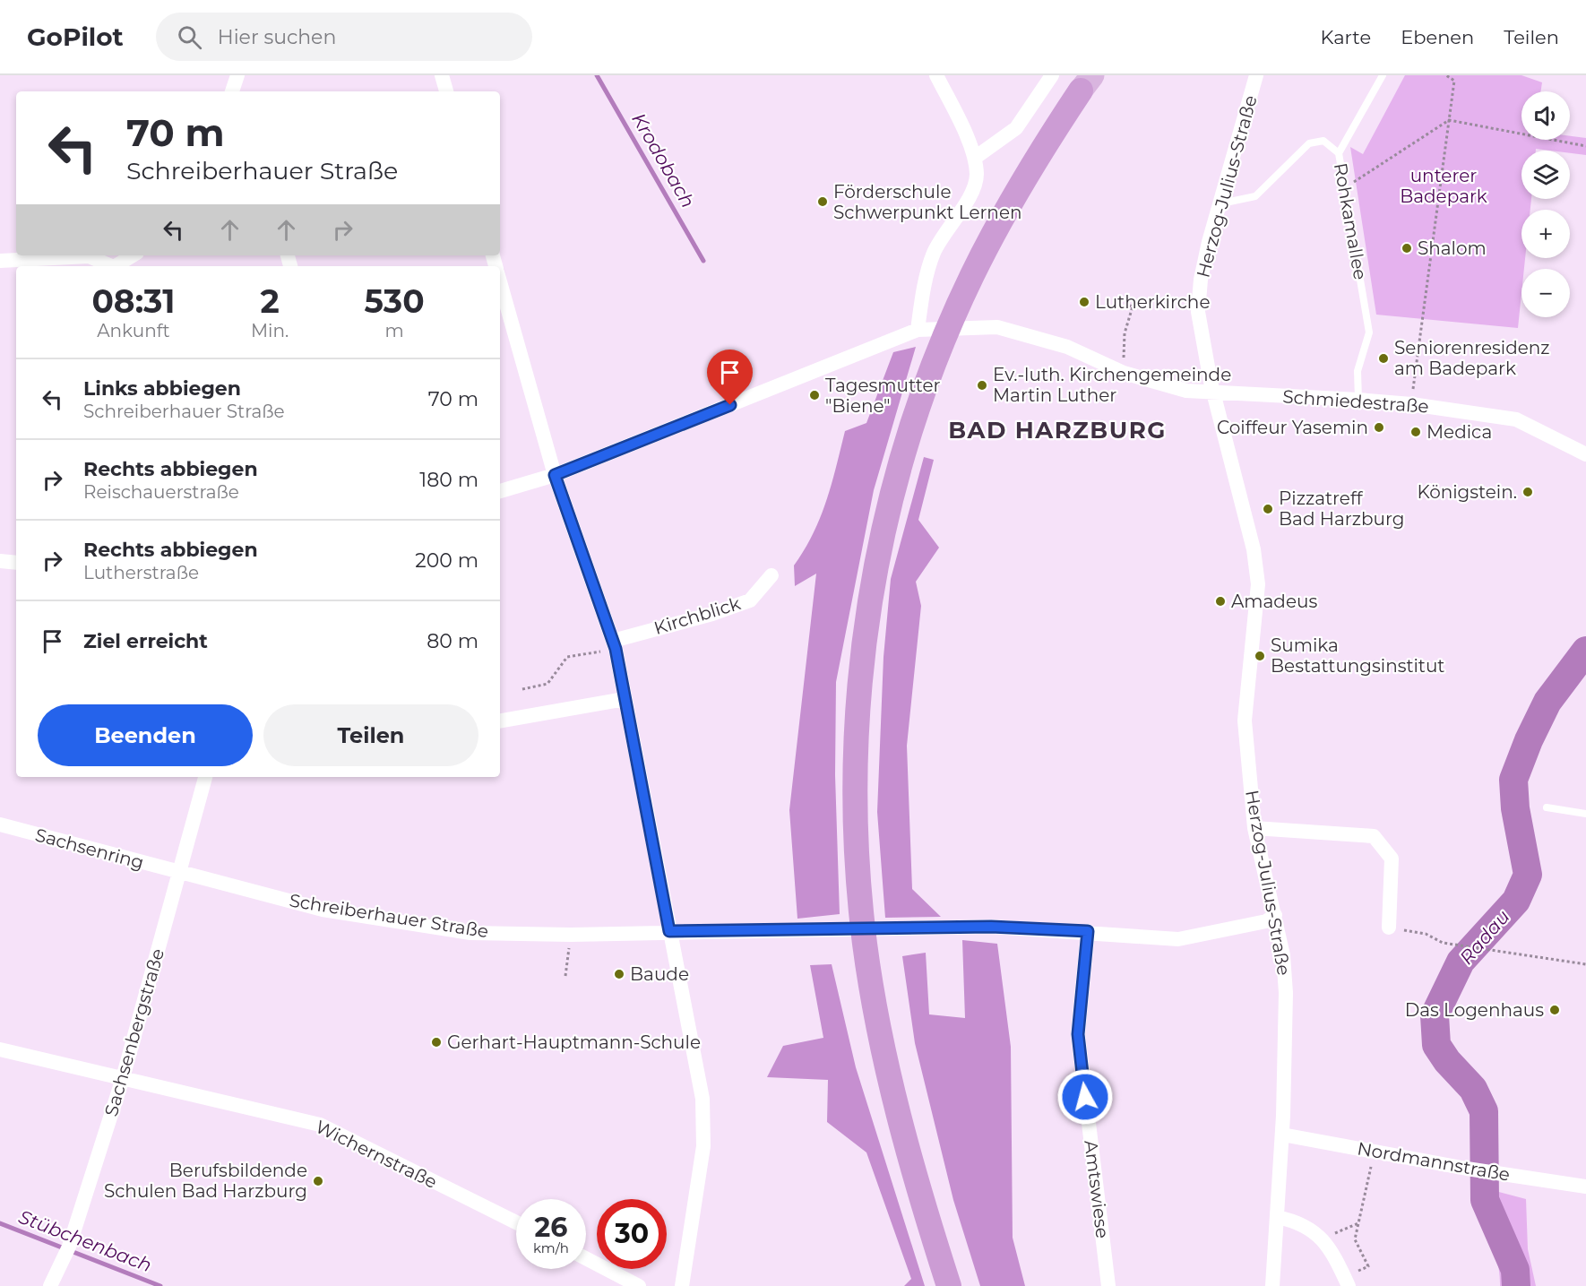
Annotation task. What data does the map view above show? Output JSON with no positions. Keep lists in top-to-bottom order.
{
  "streets": {
    "street": [
      "Herzog-Julius-Straße",
      "Schmiedestraße",
      "Kirchblick",
      "Sachsenring",
      "Schreiberhauer Straße",
      "Sachsenbergstraße",
      "Wichernstraße",
      "Nordmannstraße",
      "Amtswiese"
    ],
    "lane": ["Rohkamallee"]
  },
  "crossings": [
    ["Herzog-Julius-Straße", "Rohkamallee"],
    ["Herzog-Julius-Straße", "Schmiedestraße"],
    ["Herzog-Julius-Straße", "Schreiberhauer Straße"],
    ["Herzog-Julius-Straße", "Nordmannstraße"],
    ["Rohkamallee", "Schmiedestraße"],
    ["Sachsenring", "Schreiberhauer Straße"],
    ["Sachsenring", "Sachsenbergstraße"],
    ["Schreiberhauer Straße", "Sachsenbergstraße"],
    ["Schreiberhauer Straße", "Amtswiese"],
    ["Sachsenbergstraße", "Wichernstraße"]
  ],
  "districts": ["BAD HARZBURG"],
  "water": ["Krodobach", "Radau", "Stübchenbach"],
  "parks": ["unterer Badepark"],
  "places": [
    "Förderschule Schwerpunkt Lernen",
    "Shalom",
    "Lutherkirche",
    "Seniorenresidenz am Badepark",
    "Ev.-luth. Kirchengemeinde Martin Luther",
    "Tagesmutter \"Biene\"",
    "Coiffeur Yasemin",
    "Medica",
    "Königstein.",
    "Pizzatreff Bad Harzburg",
    "Amadeus",
    "Sumika Bestattungsinstitut",
    "Baude",
    "Das Logenhaus",
    "Gerhart-Hauptmann-Schule",
    "Berufsbildende Schulen Bad Harzburg"
  ],
  "page": {
    "header": "GoPilot",
    "search": "Hier suchen",
    "nav": ["Karte", "Ebenen", "Teilen"],
    "map_buttons": ["+", "−"],
    "turn": ["70 m", "Schreiberhauer Straße"],
    "eta": [
      "08:31",
      "Ankunft",
      "2",
      "Min.",
      "530",
      "m"
    ],
    "list": [
      {
        "name": "Links abbiegen",
        "note": "Schreiberhauer Straße",
        "value": "70 m"
      },
      {
        "name": "Rechts abbiegen",
        "note": "Reischauerstraße",
        "value": "180 m"
      },
      {
        "name": "Rechts abbiegen",
        "note": "Lutherstraße",
        "value": "200 m"
      },
      {
        "name": "Ziel erreicht",
        "value": "80 m"
      }
    ],
    "buttons": ["Beenden", "Teilen"],
    "speed": "26 km/h",
    "limit": "30"
  }
}
